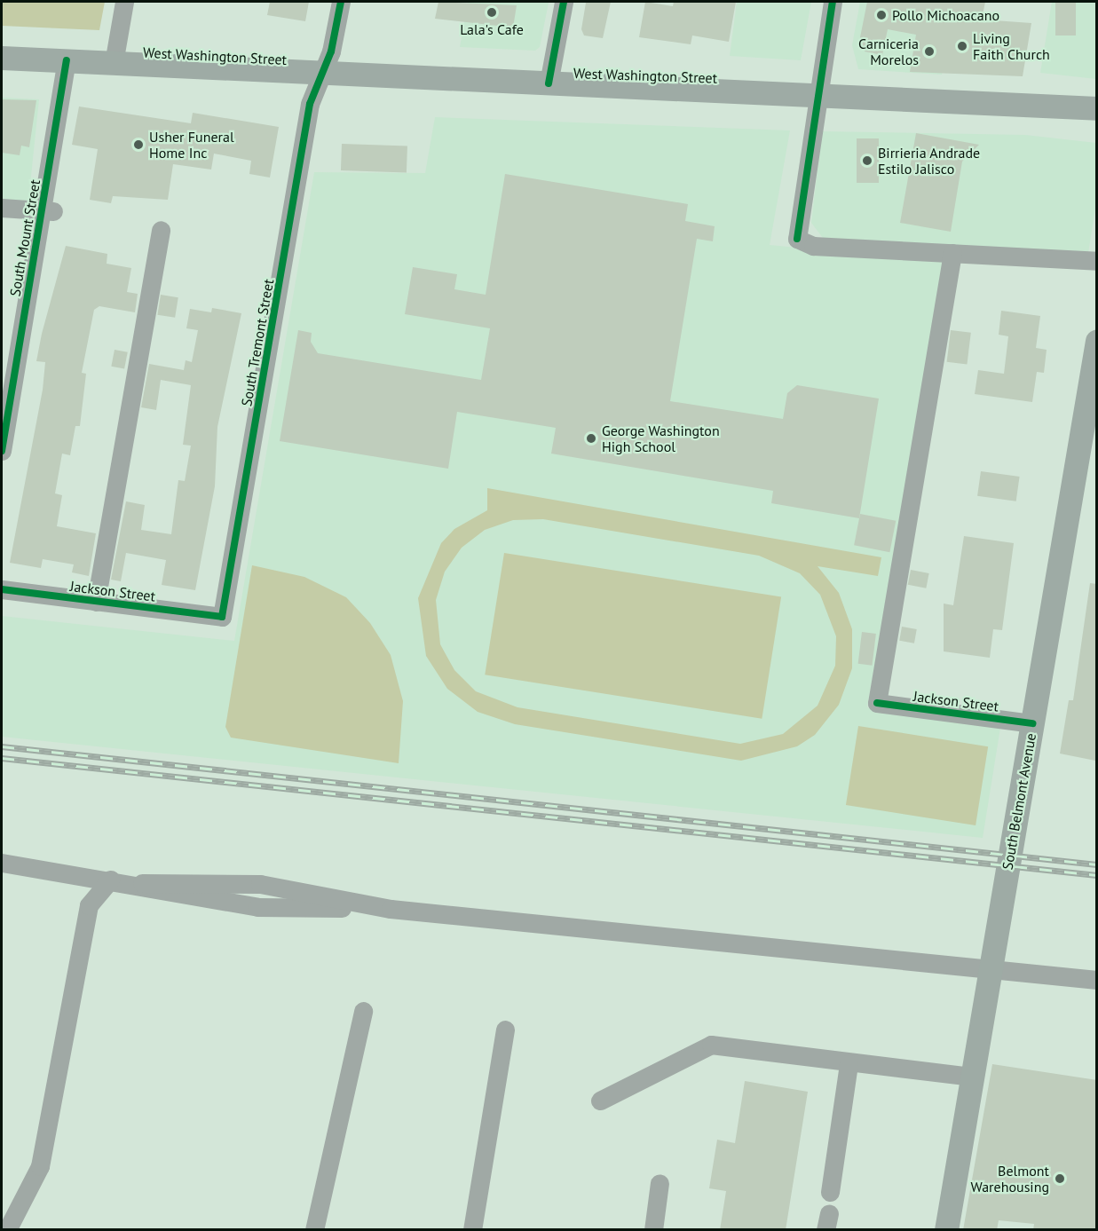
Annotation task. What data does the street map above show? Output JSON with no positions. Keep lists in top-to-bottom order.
{
  "streets": {
    "main road": ["West Washington Street", "South Belmont Avenue"],
    "street": ["South Mount Street", "South Tremont Street", "Jackson Street"]
  },
  "crossings": [
    ["West Washington Street", "South Mount Street"],
    ["West Washington Street", "South Tremont Street"],
    ["South Tremont Street", "Jackson Street"],
    ["Jackson Street", "South Belmont Avenue"]
  ],
  "places": [
    "Lala's Cafe",
    "Pollo Michoacano",
    "Living Faith Church",
    "Carniceria Morelos",
    "Usher Funeral Home Inc",
    "Birrieria Andrade Estilo Jalisco",
    "George Washington High School",
    "Belmont Warehousing"
  ]
}
